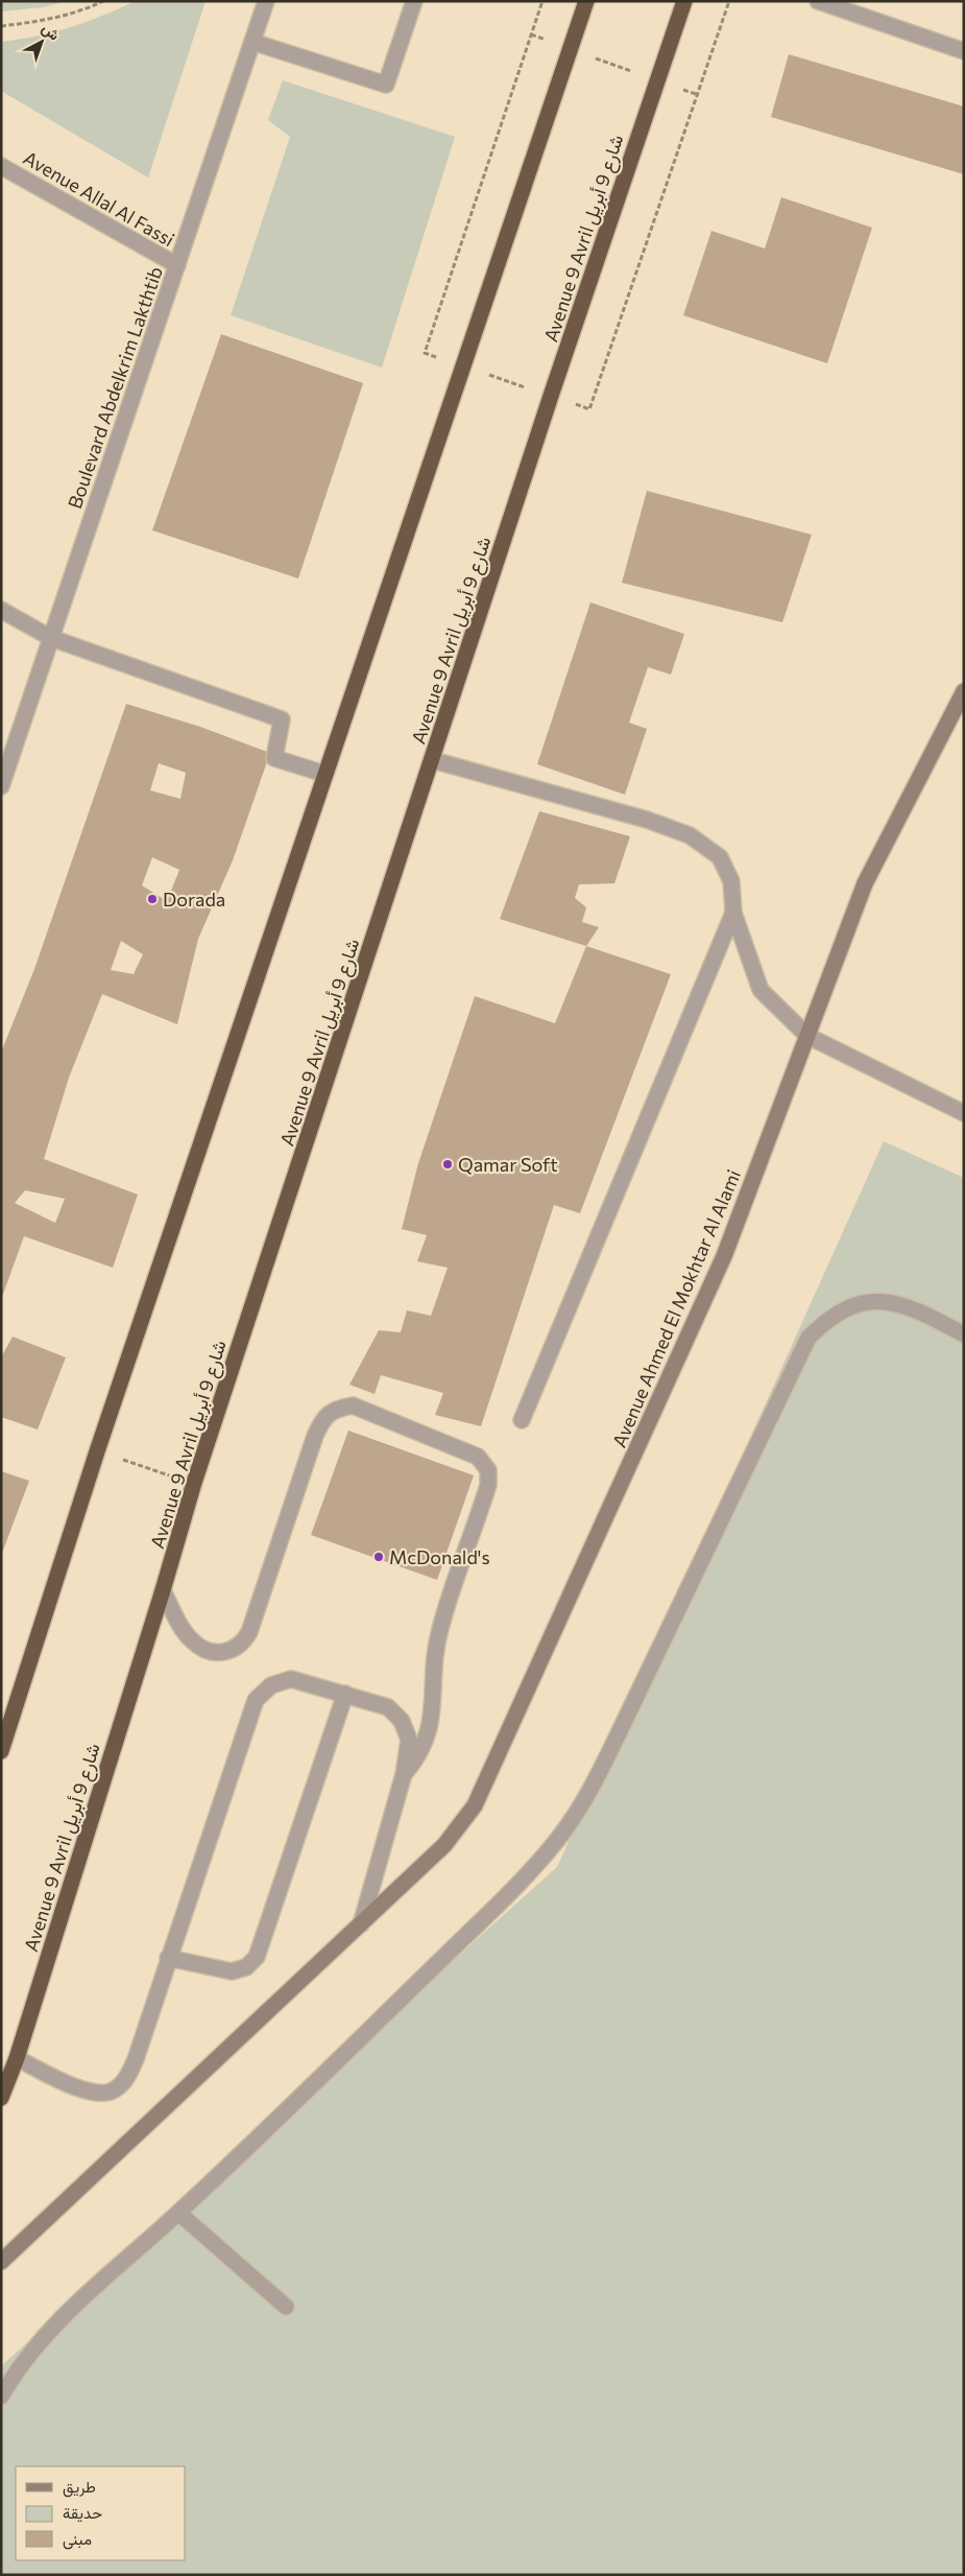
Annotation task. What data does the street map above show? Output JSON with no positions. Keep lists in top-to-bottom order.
{
  "streets": {
    "highway": ["Avenue 9 Avril شارع 9 أبريل"],
    "street": ["Avenue Allal Al Fassi", "Boulevard Abdelkrim Lakthtib", "Avenue Ahmed El Mokhtar Al Alami"]
  },
  "crossings": [
    ["Avenue Allal Al Fassi", "Boulevard Abdelkrim Lakthtib"]
  ],
  "places": ["Dorada", "Qamar Soft", "McDonald's"],
  "legend": ["طريق", "حديقة", "مبنى"],
  "north": "top right"
}
